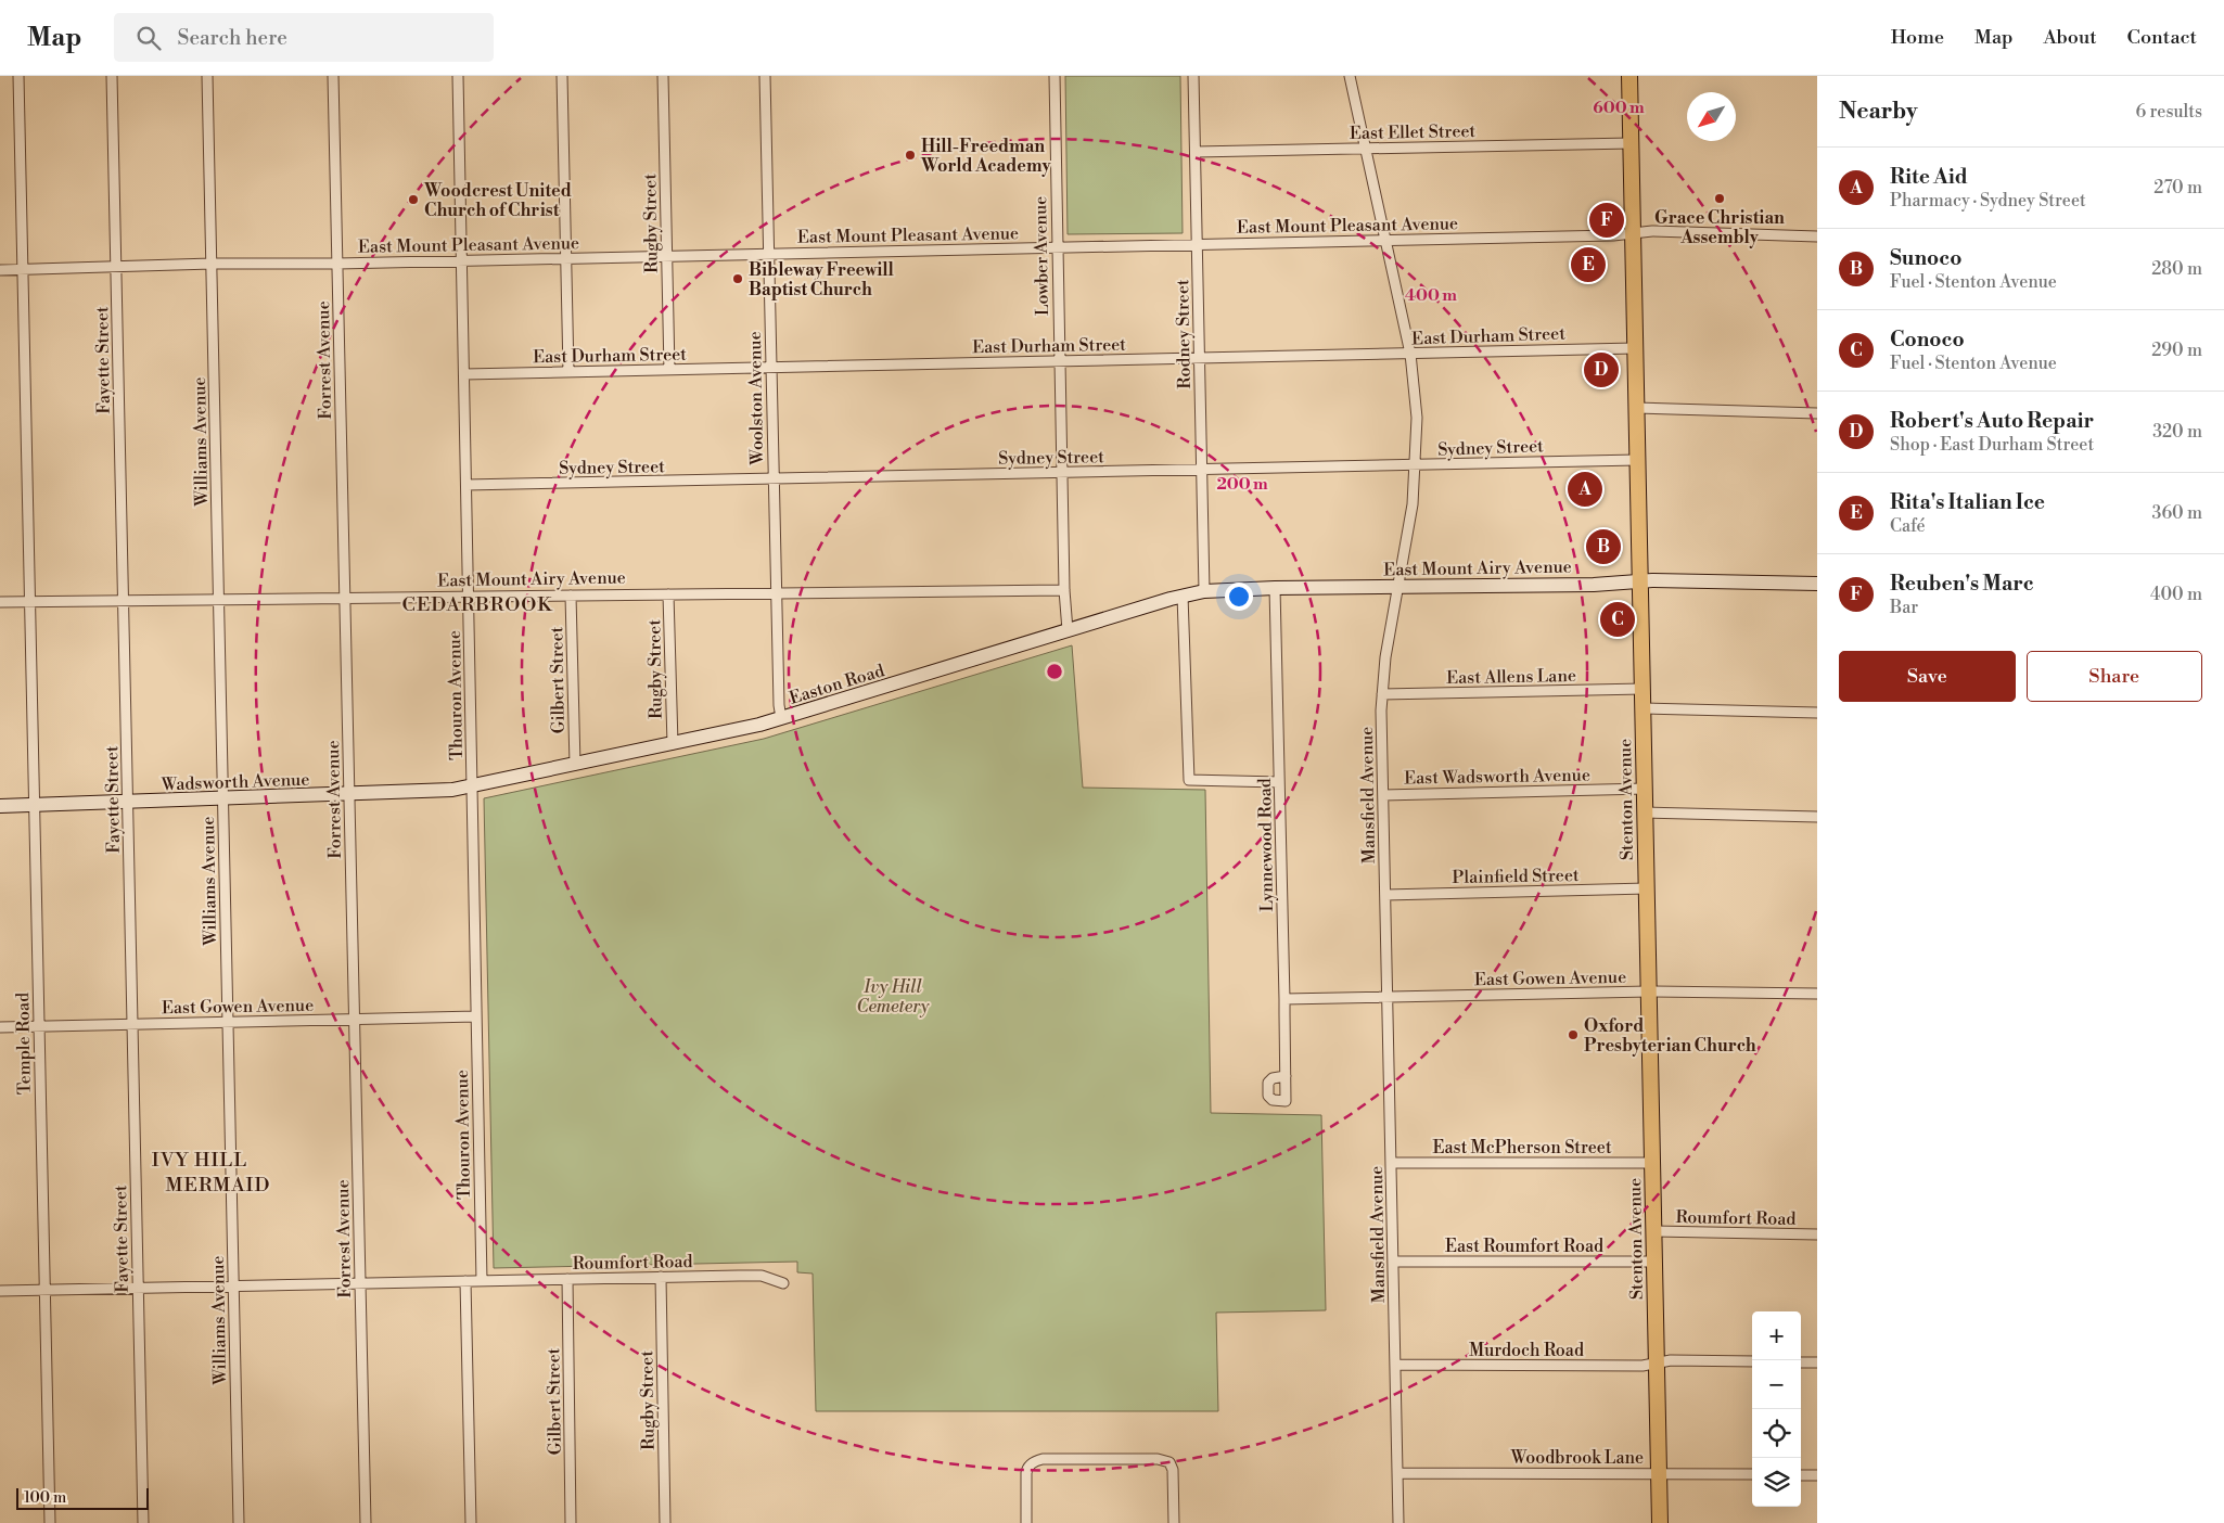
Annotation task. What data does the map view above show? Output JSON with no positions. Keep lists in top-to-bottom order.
{
  "streets": {
    "main road": [
      "East Mount Airy Avenue",
      "Easton Road",
      "Wadsworth Avenue",
      "Stenton Avenue"
    ],
    "street": [
      "East Ellet Street",
      "Rugby Street",
      "East Mount Pleasant Avenue",
      "Lowber Avenue",
      "Rodney Street",
      "East Durham Street",
      "Fayette Street",
      "Forrest Avenue",
      "Woolston Avenue",
      "Williams Avenue",
      "Sydney Street",
      "East Allens Lane",
      "Gilbert Street",
      "Thouron Avenue",
      "East Wadsworth Avenue",
      "Mansfield Avenue",
      "Lynnewood Road",
      "Plainfield Street",
      "East Gowen Avenue",
      "Temple Road",
      "East McPherson Street",
      "Roumfort Road",
      "East Roumfort Road",
      "Murdoch Road",
      "Woodbrook Lane"
    ]
  },
  "crossings": [
    ["East Ellet Street", "Rodney Street"],
    ["East Ellet Street", "Mansfield Avenue"],
    ["East Ellet Street", "Stenton Avenue"],
    ["Rugby Street", "East Mount Pleasant Avenue"],
    ["Rugby Street", "East Durham Street"],
    ["Rugby Street", "East Mount Airy Avenue"],
    ["Rugby Street", "Easton Road"],
    ["Rugby Street", "Roumfort Road"],
    ["East Mount Pleasant Avenue", "Lowber Avenue"],
    ["East Mount Pleasant Avenue", "Rodney Street"],
    ["East Mount Pleasant Avenue", "Fayette Street"],
    ["East Mount Pleasant Avenue", "Forrest Avenue"],
    ["East Mount Pleasant Avenue", "Woolston Avenue"],
    ["East Mount Pleasant Avenue", "Williams Avenue"],
    ["East Mount Pleasant Avenue", "Thouron Avenue"],
    ["East Mount Pleasant Avenue", "Mansfield Avenue"],
    ["East Mount Pleasant Avenue", "Stenton Avenue"],
    ["East Mount Pleasant Avenue", "Temple Road"],
    ["Lowber Avenue", "East Durham Street"],
    ["Lowber Avenue", "Sydney Street"],
    ["Lowber Avenue", "East Mount Airy Avenue"],
    ["Lowber Avenue", "Easton Road"],
    ["Rodney Street", "East Durham Street"],
    ["Rodney Street", "Sydney Street"],
    ["Rodney Street", "East Mount Airy Avenue"],
    ["Rodney Street", "Easton Road"],
    ["East Durham Street", "Woolston Avenue"],
    ["East Durham Street", "Thouron Avenue"],
    ["East Durham Street", "Mansfield Avenue"],
    ["East Durham Street", "Stenton Avenue"],
    ["Fayette Street", "East Mount Airy Avenue"],
    ["Fayette Street", "Wadsworth Avenue"],
    ["Fayette Street", "East Gowen Avenue"],
    ["Forrest Avenue", "East Mount Airy Avenue"],
    ["Forrest Avenue", "Wadsworth Avenue"],
    ["Forrest Avenue", "East Gowen Avenue"],
    ["Woolston Avenue", "Sydney Street"],
    ["Woolston Avenue", "East Mount Airy Avenue"],
    ["Woolston Avenue", "Easton Road"],
    ["Williams Avenue", "East Mount Airy Avenue"],
    ["Williams Avenue", "Wadsworth Avenue"],
    ["Williams Avenue", "East Gowen Avenue"],
    ["Sydney Street", "Thouron Avenue"],
    ["Sydney Street", "Mansfield Avenue"],
    ["Sydney Street", "Stenton Avenue"],
    ["East Mount Airy Avenue", "Gilbert Street"],
    ["East Mount Airy Avenue", "Easton Road"],
    ["East Mount Airy Avenue", "Thouron Avenue"],
    ["East Mount Airy Avenue", "Mansfield Avenue"],
    ["East Mount Airy Avenue", "Stenton Avenue"],
    ["East Mount Airy Avenue", "Lynnewood Road"],
    ["East Mount Airy Avenue", "Temple Road"],
    ["East Allens Lane", "Mansfield Avenue"],
    ["East Allens Lane", "Stenton Avenue"],
    ["Gilbert Street", "Easton Road"],
    ["Gilbert Street", "Roumfort Road"],
    ["Easton Road", "Thouron Avenue"],
    ["Easton Road", "Wadsworth Avenue"],
    ["Thouron Avenue", "Wadsworth Avenue"],
    ["Thouron Avenue", "East Gowen Avenue"],
    ["Thouron Avenue", "Roumfort Road"],
    ["East Wadsworth Avenue", "Mansfield Avenue"],
    ["East Wadsworth Avenue", "Stenton Avenue"],
    ["Wadsworth Avenue", "Temple Road"],
    ["Mansfield Avenue", "Plainfield Street"],
    ["Mansfield Avenue", "East Gowen Avenue"],
    ["Mansfield Avenue", "East McPherson Street"],
    ["Mansfield Avenue", "East Roumfort Road"],
    ["Mansfield Avenue", "Murdoch Road"],
    ["Mansfield Avenue", "Woodbrook Lane"],
    ["Stenton Avenue", "Plainfield Street"],
    ["Stenton Avenue", "East Gowen Avenue"],
    ["Stenton Avenue", "East McPherson Street"],
    ["Stenton Avenue", "Roumfort Road"],
    ["Stenton Avenue", "East Roumfort Road"],
    ["Stenton Avenue", "Murdoch Road"],
    ["Stenton Avenue", "Woodbrook Lane"],
    ["Lynnewood Road", "East Gowen Avenue"],
    ["East Gowen Avenue", "Temple Road"]
  ],
  "districts": ["CEDARBROOK", "IVY HILL", "MERMAID"],
  "parks": ["Ivy Hill Cemetery"],
  "places": [
    "Hill-Freedman World Academy",
    "Grace Christian Assembly",
    "Woodcrest United Church of Christ",
    "Bibleway Freewill Baptist Church",
    "Oxford Presbyterian Church"
  ],
  "scale_bar": "100 m",
  "north": "bottom left",
  "page": {
    "header": "Map",
    "search": "Search here",
    "nav": [
      "Home",
      "Map",
      "About",
      "Contact"
    ],
    "heading": ["Nearby", "6 results"],
    "list": [
      {
        "mark": "A",
        "name": "Rite Aid",
        "note": "Pharmacy · Sydney Street",
        "value": "270 m"
      },
      {
        "mark": "B",
        "name": "Sunoco",
        "note": "Fuel · Stenton Avenue",
        "value": "280 m"
      },
      {
        "mark": "C",
        "name": "Conoco",
        "note": "Fuel · Stenton Avenue",
        "value": "290 m"
      },
      {
        "mark": "D",
        "name": "Robert's Auto Repair",
        "note": "Shop · East Durham Street",
        "value": "320 m"
      },
      {
        "mark": "E",
        "name": "Rita's Italian Ice",
        "note": "Café",
        "value": "360 m"
      },
      {
        "mark": "F",
        "name": "Reuben's Marc",
        "note": "Bar",
        "value": "400 m"
      }
    ],
    "pins": [
      "F",
      "E",
      "D",
      "A",
      "B",
      "C"
    ],
    "buttons": ["Save", "Share"],
    "map_buttons": ["+", "−"],
    "scale": "100 m"
  },
  "rings": ["600 m", "400 m", "200 m"]
}
